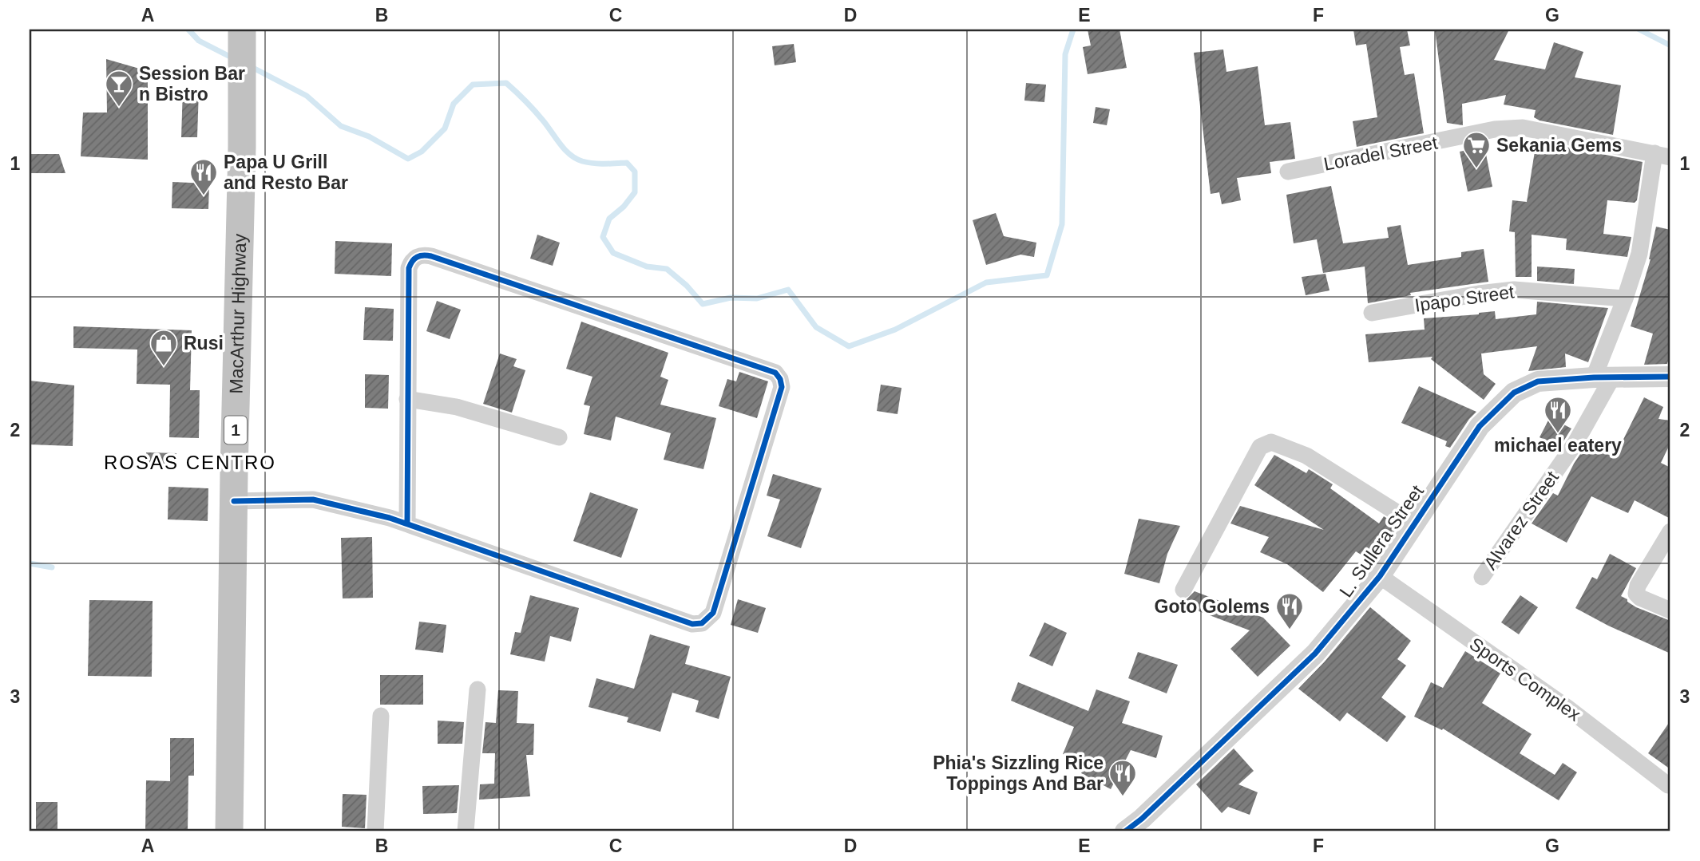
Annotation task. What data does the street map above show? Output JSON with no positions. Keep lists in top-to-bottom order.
{
  "streets": {
    "highway": ["MacArthur Highway", "1"],
    "street": [
      "Loradel Street",
      "Ipapo Street",
      "Alvarez Street",
      "L. Sullera Street",
      "Sports Complex"
    ]
  },
  "crossings": [
    ["Alvarez Street", "L. Sullera Street"],
    ["L. Sullera Street", "Sports Complex"]
  ],
  "districts": ["ROSAS CENTRO"],
  "places": {
    "bar": ["Session Bar n Bistro"],
    "supermarket": ["Sekania Gems"],
    "restaurant": [
      "Papa U Grill and Resto Bar",
      "michael eatery",
      "Goto Golems",
      "Phia's Sizzling Rice Toppings And Bar"
    ],
    "shop": ["Rusi"]
  },
  "grid": {
    "columns": [
      "A",
      "B",
      "C",
      "D",
      "E",
      "F",
      "G"
    ],
    "rows": ["1", "2", "3"]
  }
}
